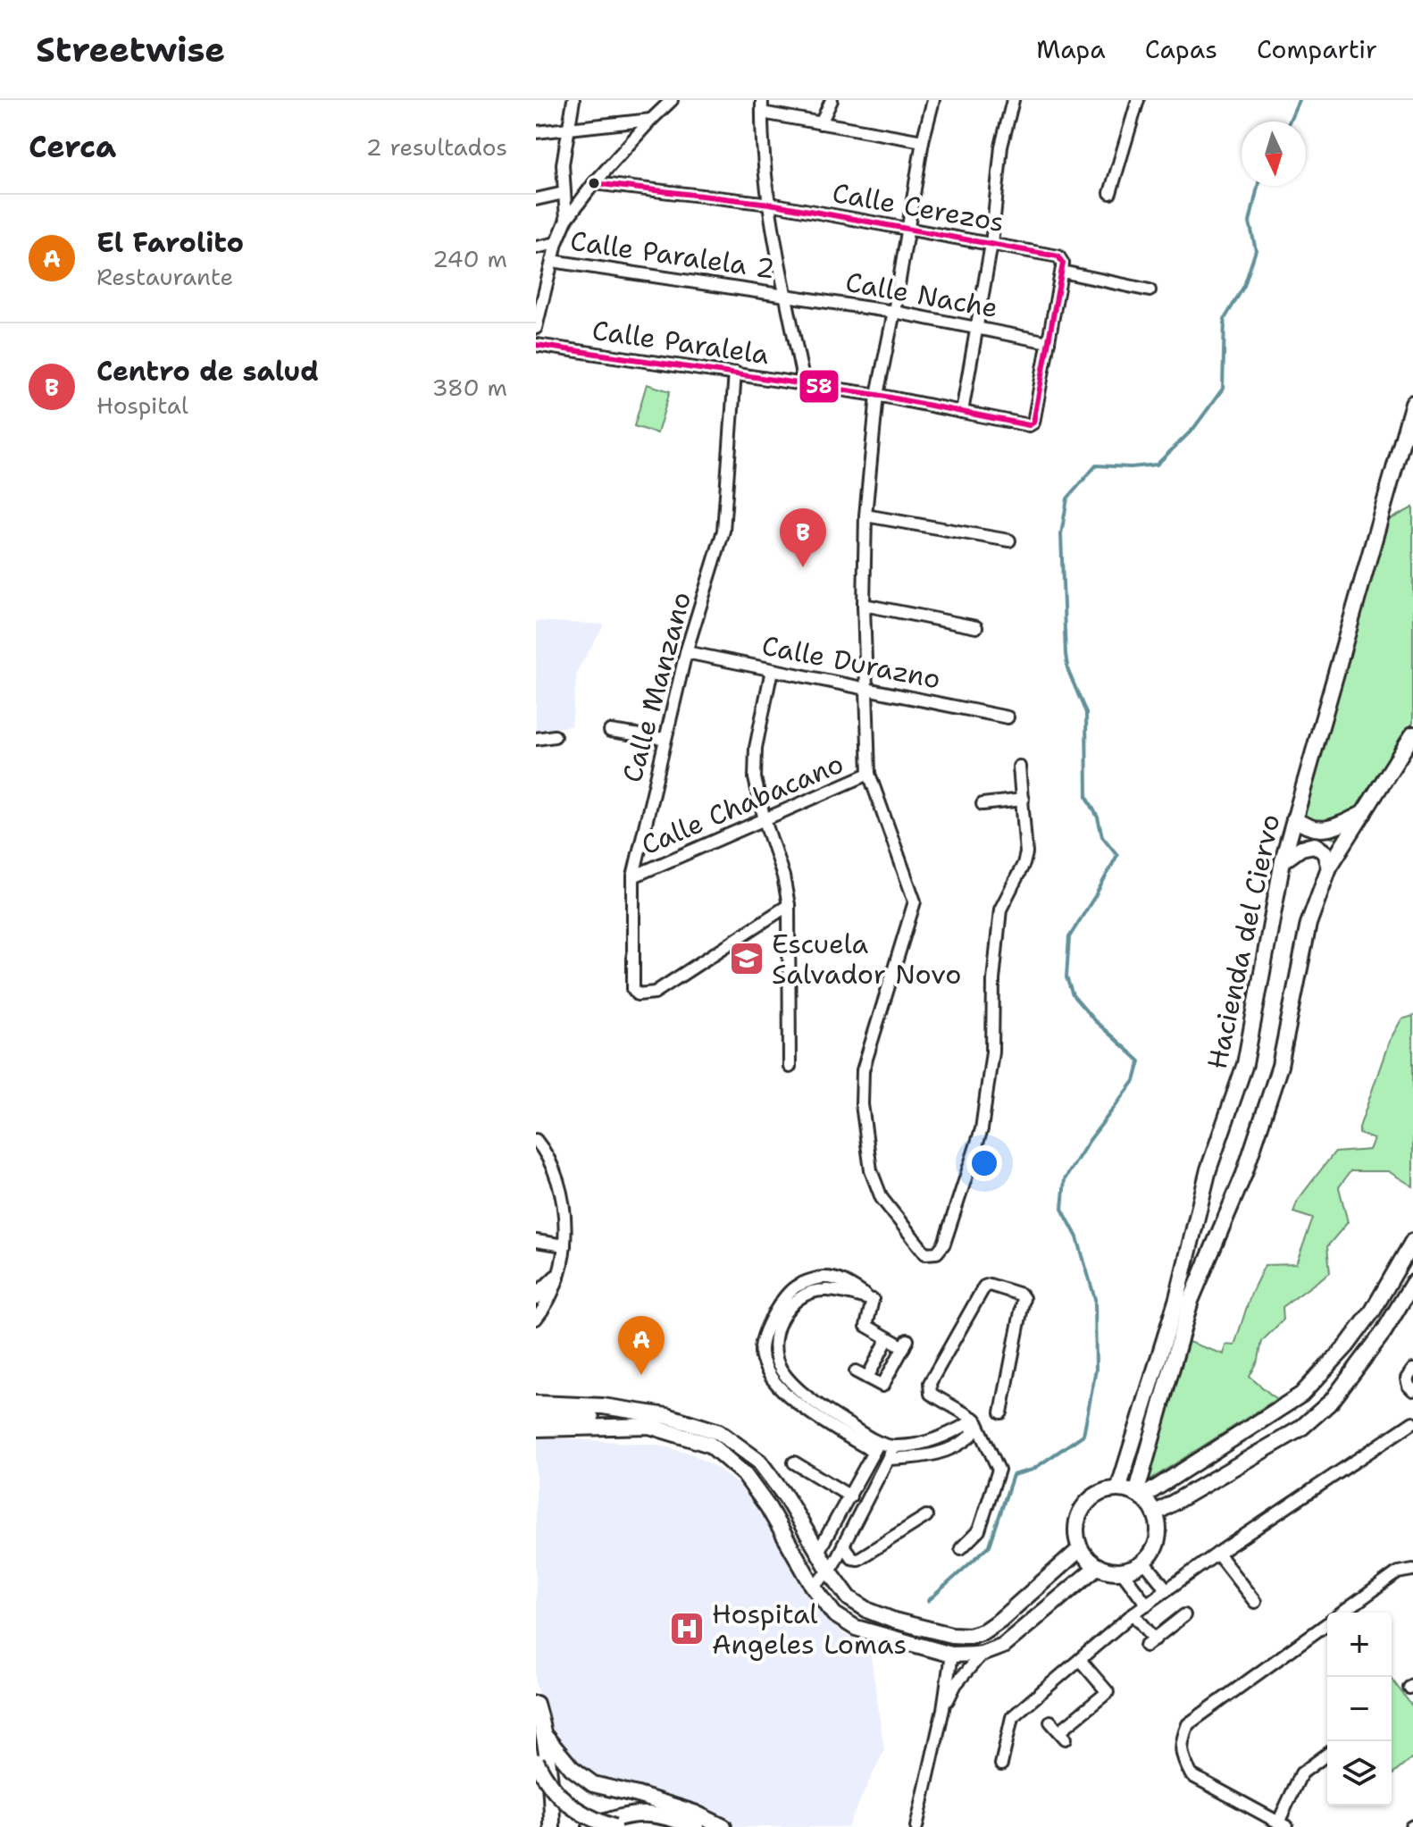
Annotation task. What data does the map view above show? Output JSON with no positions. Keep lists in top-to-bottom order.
{
  "streets": {
    "main road": ["Hacienda del Ciervo"],
    "street": [
      "Calle Cerezos",
      "Calle Paralela 2",
      "Calle Nache",
      "Calle Paralela",
      "Calle Durazno",
      "Calle Manzano",
      "Calle Chabacano"
    ]
  },
  "crossings": [
    ["Calle Paralela 2", "Calle Nache"],
    ["Calle Nache", "Calle Paralela"],
    ["Calle Paralela", "Calle Manzano"],
    ["Calle Durazno", "Calle Manzano"],
    ["Calle Manzano", "Calle Chabacano"]
  ],
  "places": {
    "school or university": ["Escuela Salvador Novo"],
    "hospital": ["Hospital Angeles Lomas"]
  },
  "lines": ["transit line 58"],
  "north": "bottom",
  "page": {
    "header": "Streetwise",
    "nav": ["Mapa", "Capas", "Compartir"],
    "heading": ["Cerca", "2 resultados"],
    "list": [
      {
        "mark": "A",
        "name": "El Farolito",
        "note": "Restaurante",
        "value": "240 m"
      },
      {
        "mark": "B",
        "name": "Centro de salud",
        "note": "Hospital",
        "value": "380 m"
      }
    ],
    "pins": ["B", "A"],
    "map_buttons": ["+", "−"]
  }
}
